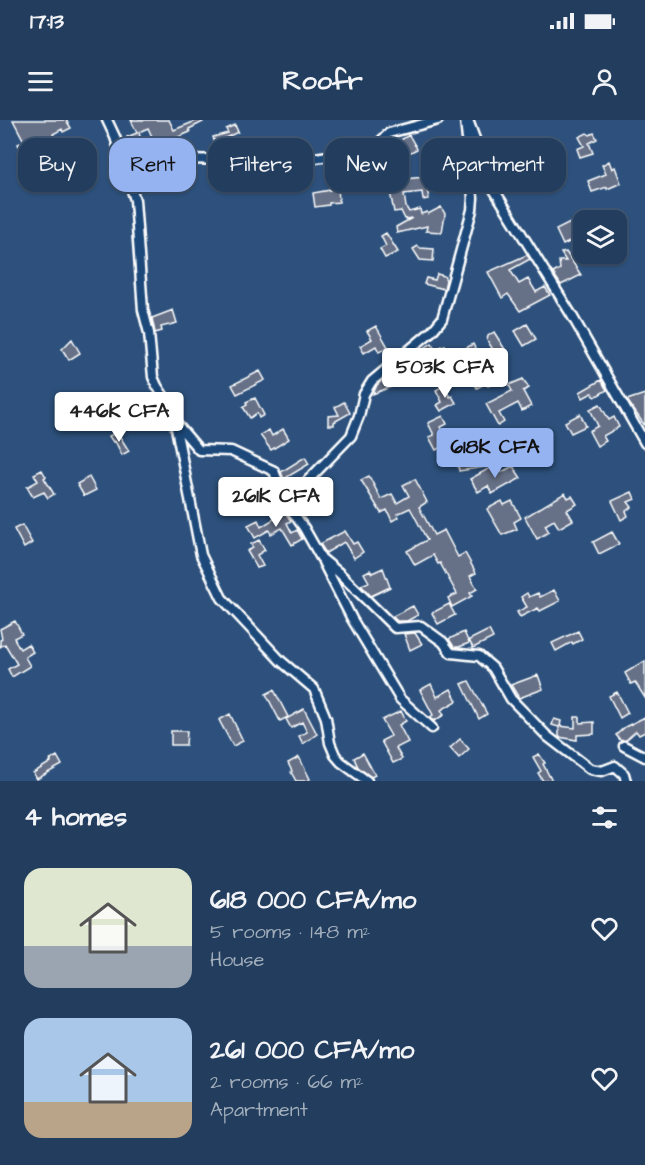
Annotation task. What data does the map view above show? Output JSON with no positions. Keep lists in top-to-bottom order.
{
  "page": {
    "status": "17:13",
    "header": "Roofr",
    "chip": [
      "Buy",
      "Rent",
      "Filters",
      "New",
      "Apartment"
    ],
    "price": [
      "503K CFA",
      "446K CFA",
      "618K CFA",
      "261K CFA"
    ],
    "heading": "4 homes",
    "list": [
      {
        "name": "618 000 CFA/mo",
        "note": "5 rooms · 148 m² · House"
      },
      {
        "name": "261 000 CFA/mo",
        "note": "2 rooms · 66 m² · Apartment"
      }
    ]
  }
}
